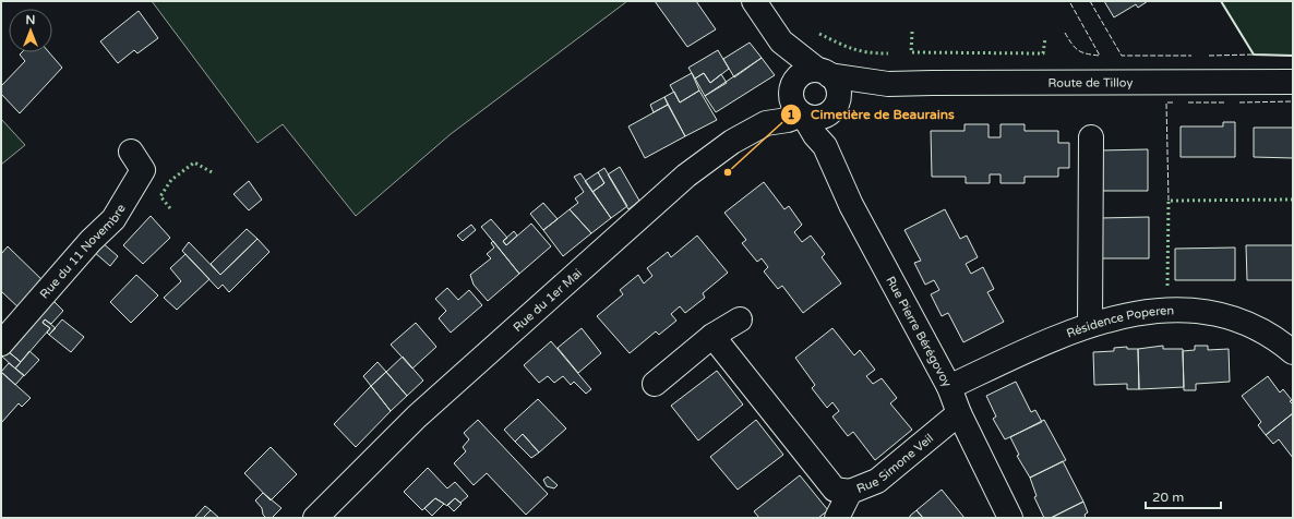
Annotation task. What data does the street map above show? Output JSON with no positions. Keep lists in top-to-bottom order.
{
  "streets": {
    "street": [
      "Route de Tilloy",
      "Rue du 11 Novembre",
      "Rue du 1er Mai",
      "Résidence Poperen",
      "Rue Pierre Bérégovoy",
      "Rue Simone Veil"
    ]
  },
  "crossings": [
    ["Route de Tilloy", "Rue du 1er Mai"],
    ["Route de Tilloy", "Rue Pierre Bérégovoy"],
    ["Rue du 1er Mai", "Rue Pierre Bérégovoy"],
    ["Résidence Poperen", "Rue Pierre Bérégovoy"],
    ["Rue Pierre Bérégovoy", "Rue Simone Veil"]
  ],
  "places": ["Cimetière de Beaurains"],
  "scale_bar": "20 m",
  "north": "top"
}
